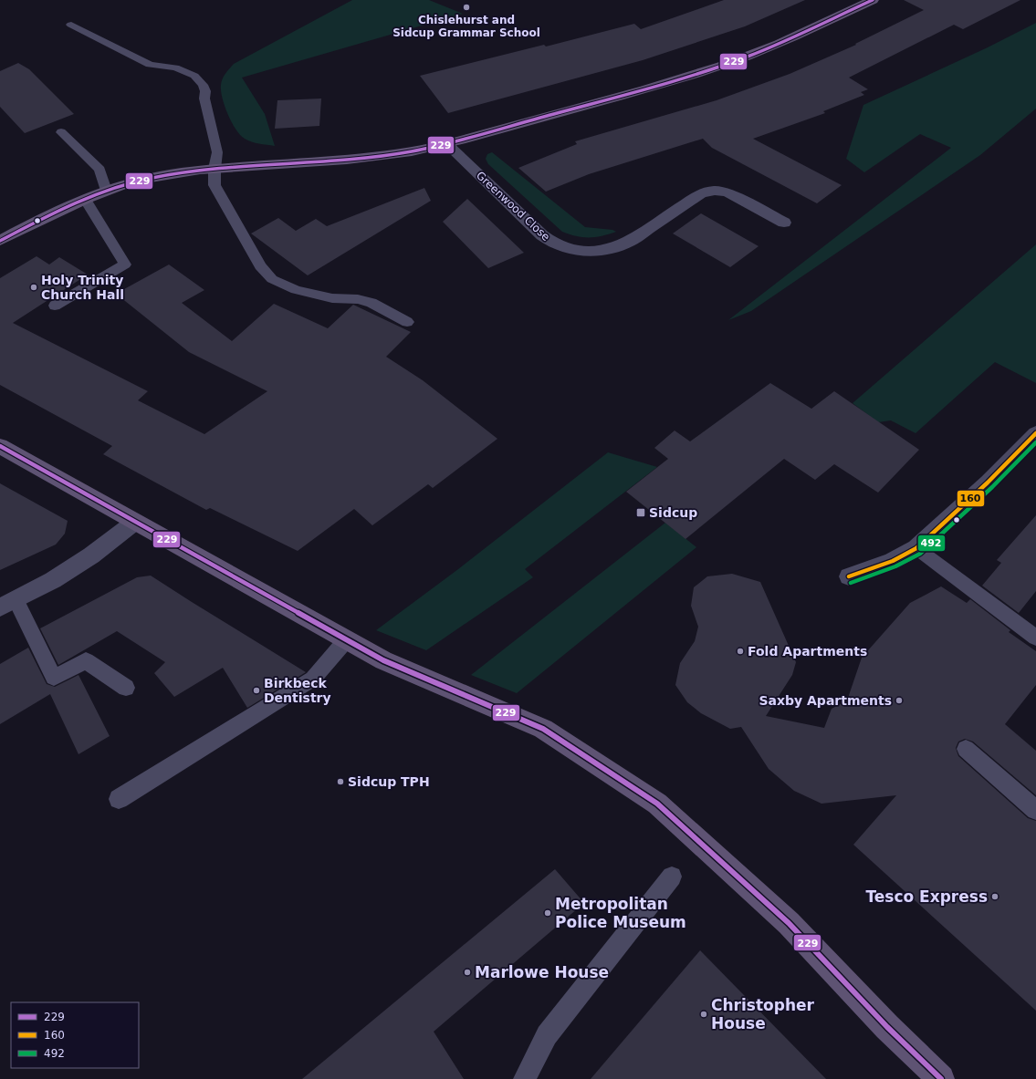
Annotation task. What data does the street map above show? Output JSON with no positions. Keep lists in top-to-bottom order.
{
  "streets": {
    "street": ["Greenwood Close"]
  },
  "places": {
    "other": [
      "Chislehurst and Sidcup Grammar School",
      "Holy Trinity Church Hall",
      "Fold Apartments",
      "Birkbeck Dentistry",
      "Saxby Apartments",
      "Sidcup TPH",
      "Tesco Express",
      "Metropolitan Police Museum",
      "Marlowe House",
      "Christopher House"
    ],
    "transit": ["Sidcup"]
  },
  "lines": ["transit line 229", "transit line 160", "transit line 492"],
  "legend": ["229", "160", "492"]
}
